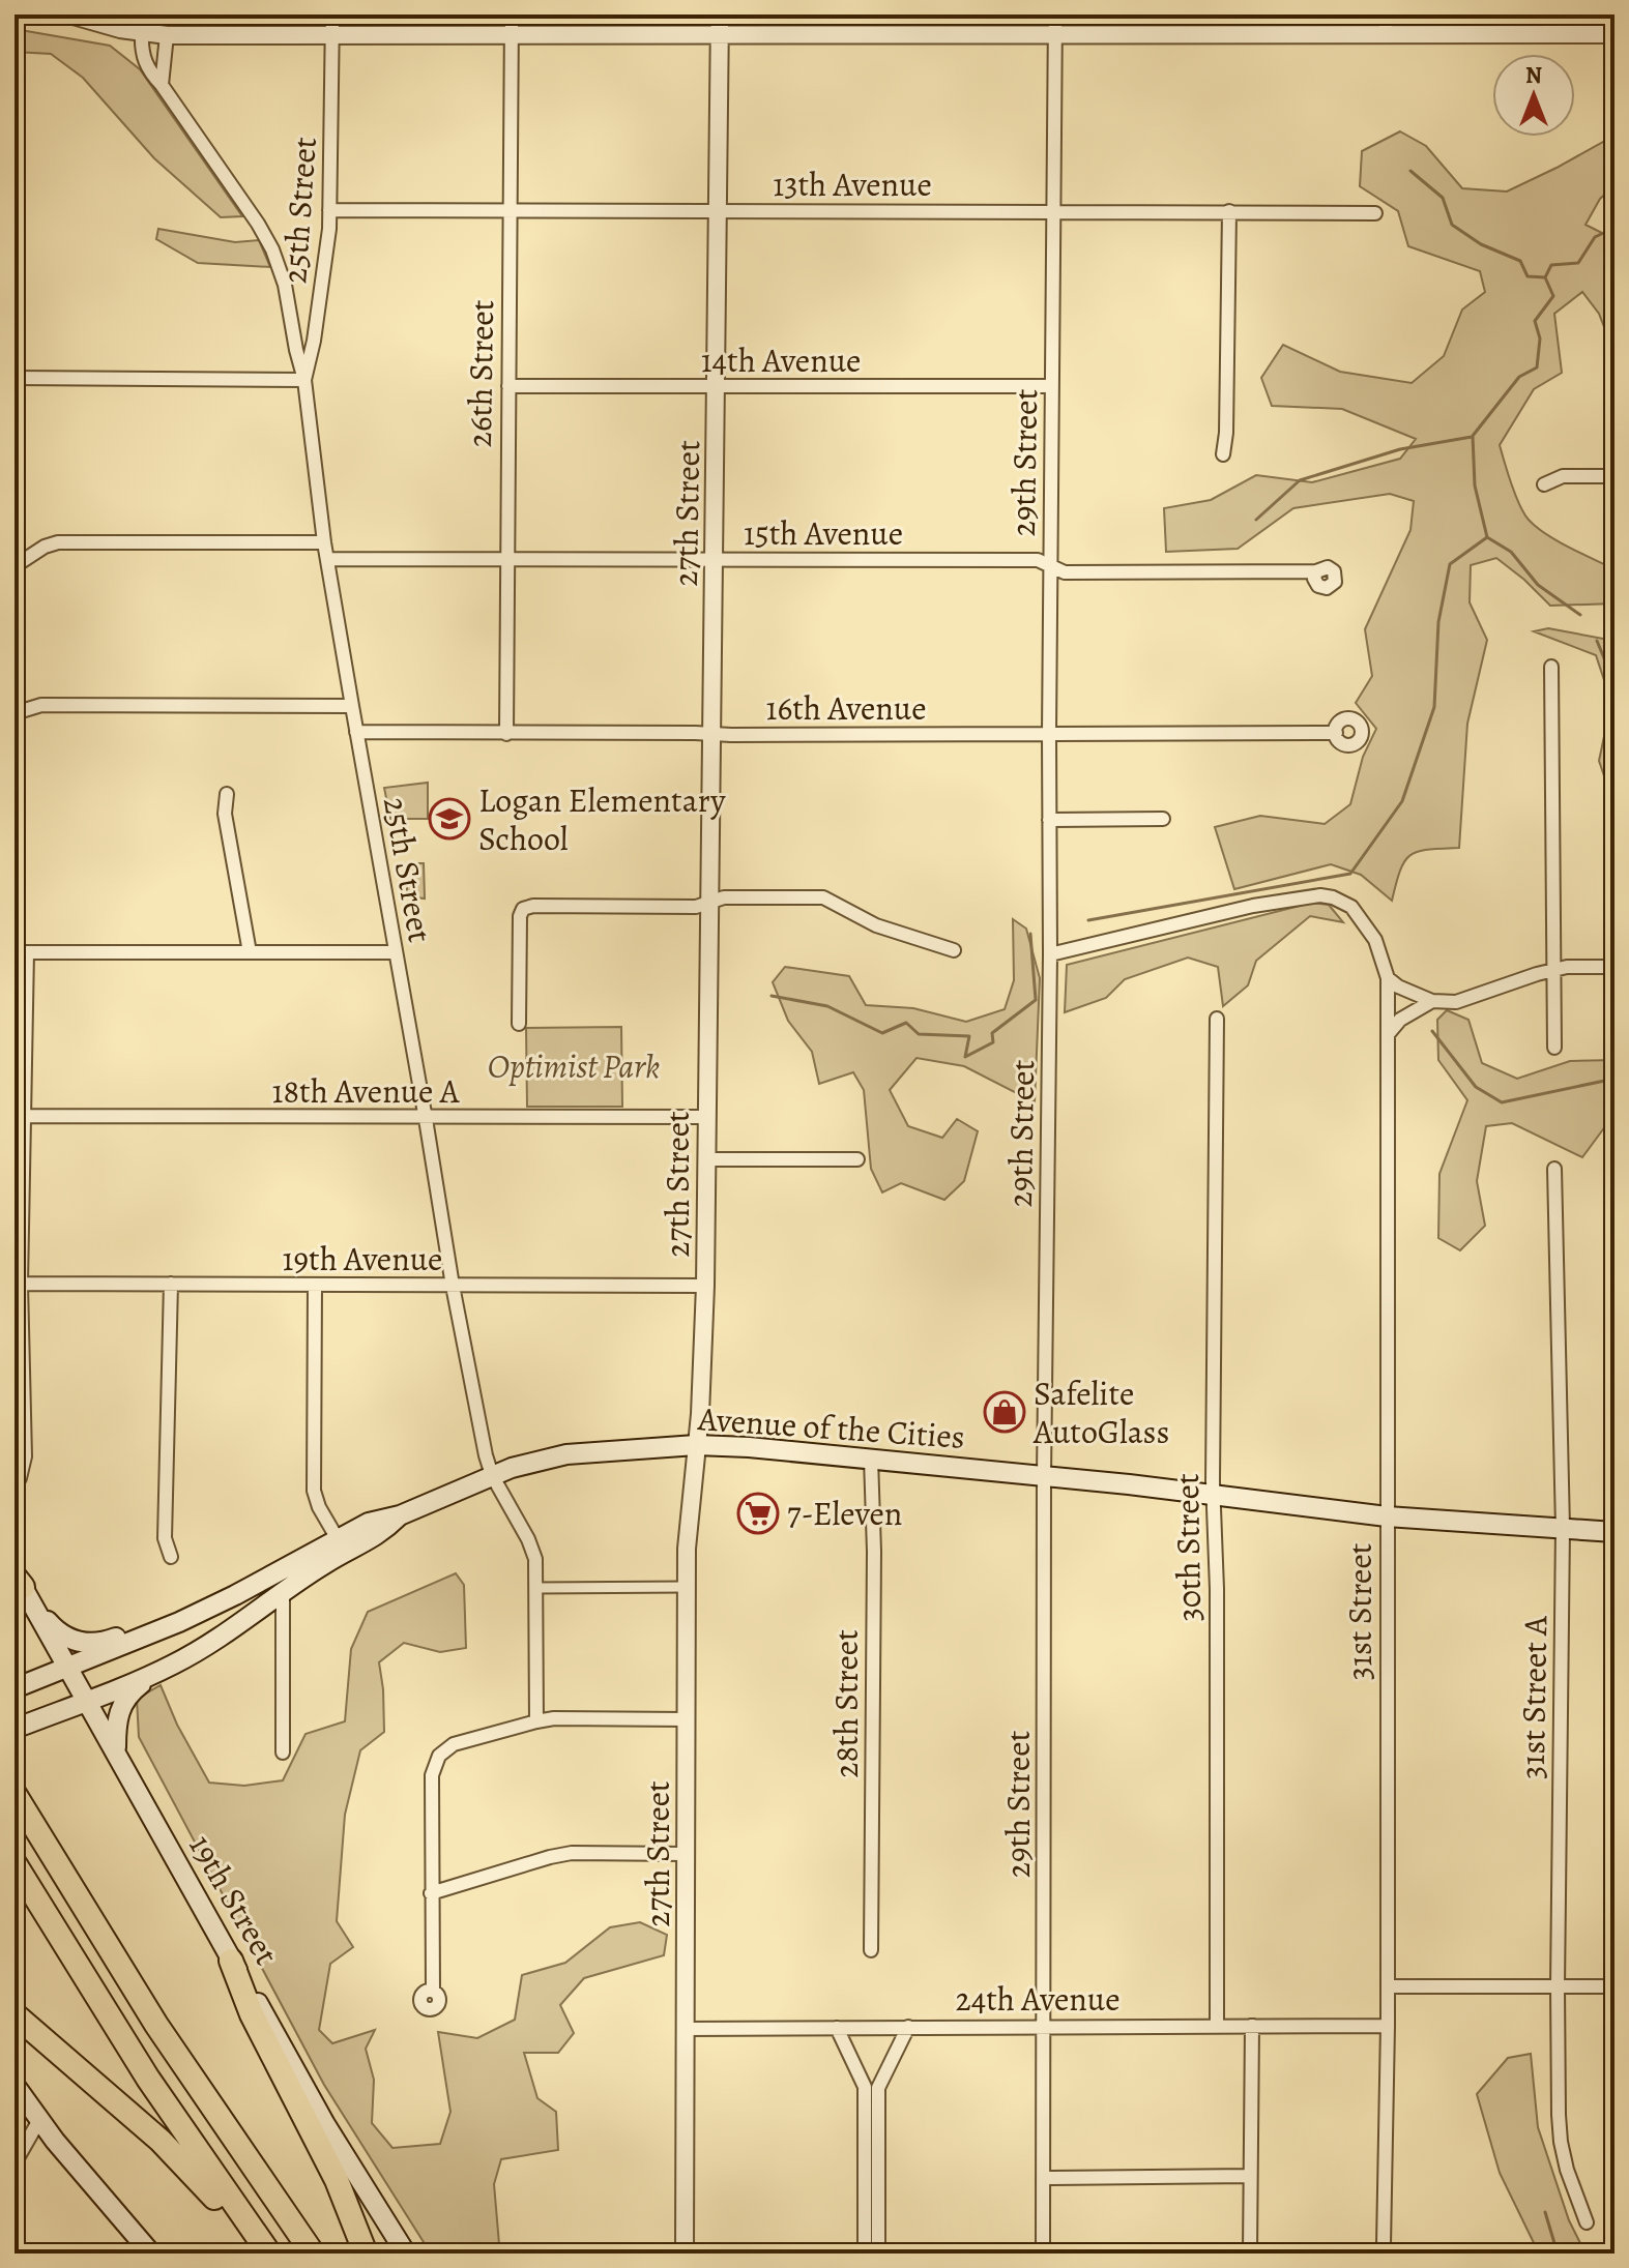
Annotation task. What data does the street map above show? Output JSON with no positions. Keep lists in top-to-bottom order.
{
  "streets": {
    "main road": ["Avenue of the Cities", "19th Street"],
    "street": [
      "13th Avenue",
      "25th Street",
      "14th Avenue",
      "26th Street",
      "29th Street",
      "27th Street",
      "15th Avenue",
      "16th Avenue",
      "18th Avenue A",
      "19th Avenue",
      "30th Street",
      "31st Street",
      "31st Street A",
      "28th Street",
      "24th Avenue"
    ]
  },
  "crossings": [
    ["13th Avenue", "25th Street"],
    ["13th Avenue", "26th Street"],
    ["13th Avenue", "29th Street"],
    ["13th Avenue", "27th Street"],
    ["25th Street", "15th Avenue"],
    ["25th Street", "16th Avenue"],
    ["25th Street", "18th Avenue A"],
    ["25th Street", "19th Avenue"],
    ["25th Street", "Avenue of the Cities"],
    ["14th Avenue", "26th Street"],
    ["14th Avenue", "29th Street"],
    ["14th Avenue", "27th Street"],
    ["26th Street", "15th Avenue"],
    ["26th Street", "16th Avenue"],
    ["29th Street", "15th Avenue"],
    ["29th Street", "16th Avenue"],
    ["29th Street", "Avenue of the Cities"],
    ["29th Street", "31st Street"],
    ["29th Street", "24th Avenue"],
    ["27th Street", "15th Avenue"],
    ["27th Street", "16th Avenue"],
    ["27th Street", "18th Avenue A"],
    ["27th Street", "19th Avenue"],
    ["27th Street", "Avenue of the Cities"],
    ["27th Street", "24th Avenue"],
    ["Avenue of the Cities", "30th Street"],
    ["Avenue of the Cities", "31st Street"],
    ["Avenue of the Cities", "31st Street A"],
    ["Avenue of the Cities", "28th Street"],
    ["Avenue of the Cities", "19th Street"],
    ["30th Street", "24th Avenue"],
    ["31st Street", "24th Avenue"]
  ],
  "parks": ["Optimist Park"],
  "places": {
    "school or university": ["Logan Elementary School"],
    "shop": ["Safelite AutoGlass"],
    "supermarket": ["7-Eleven"]
  },
  "north": "top"
}
